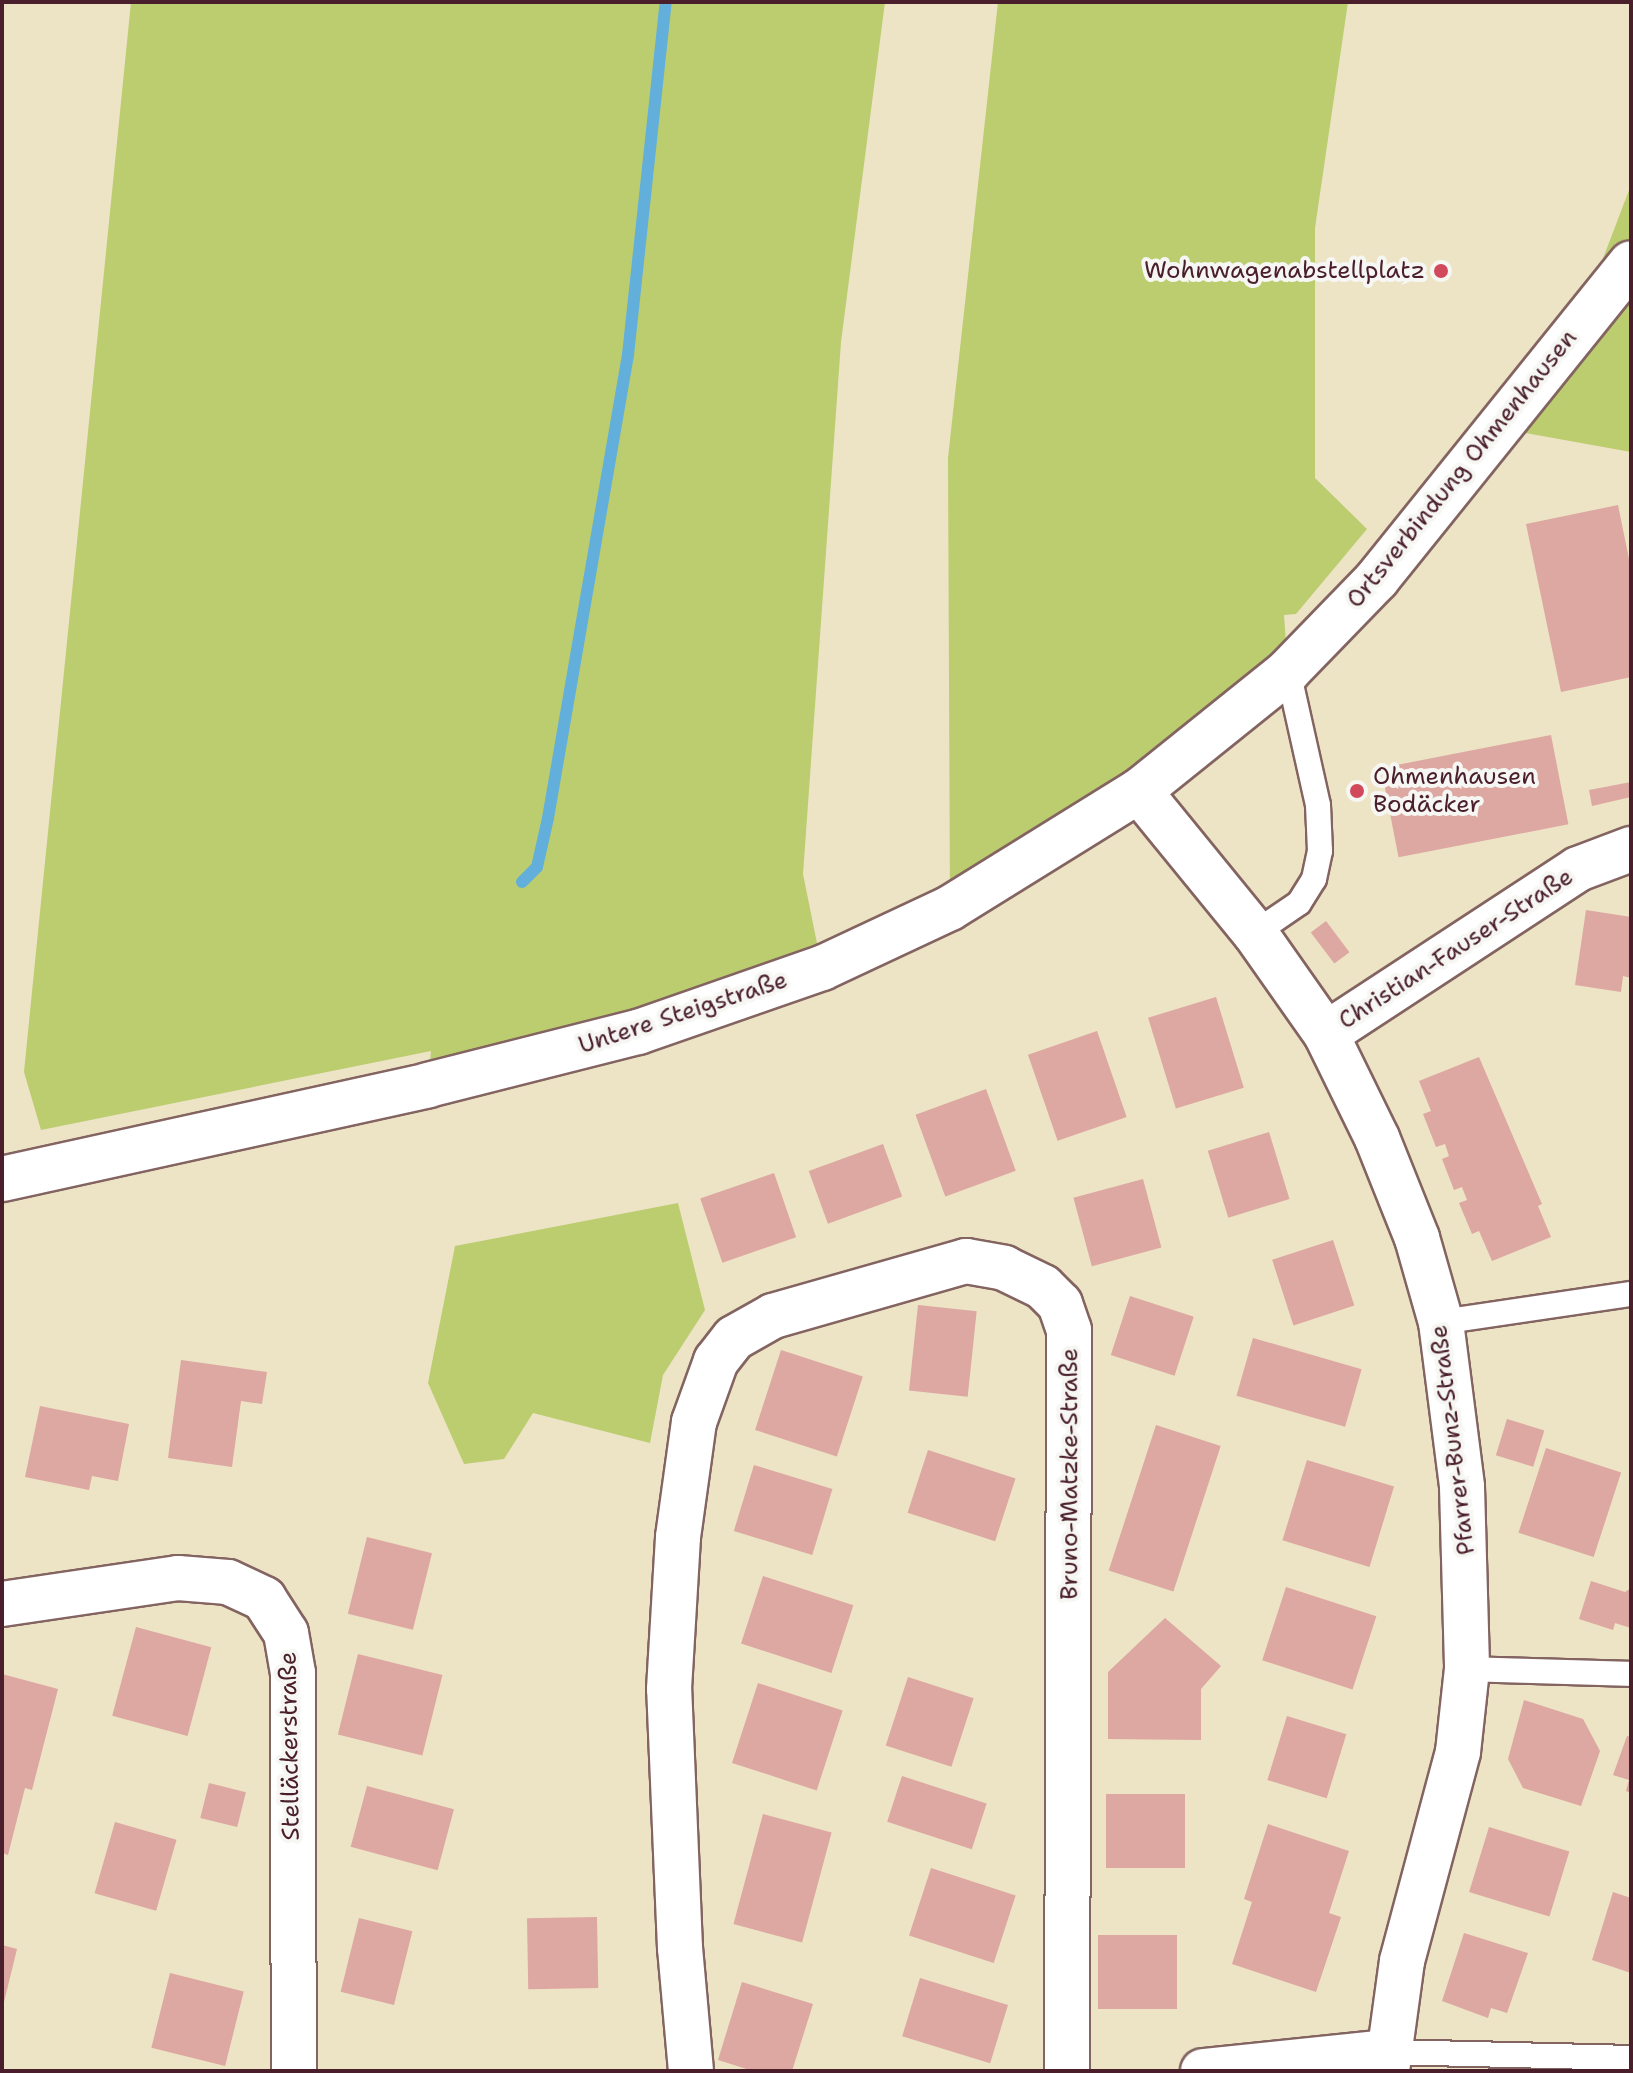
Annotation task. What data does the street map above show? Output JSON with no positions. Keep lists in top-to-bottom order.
{
  "streets": {
    "street": [
      "Ortsverbindung Ohmenhausen",
      "Christian-Fauser-Straße",
      "Untere Steigstraße",
      "Pfarrer-Bunz-Straße",
      "Bruno-Matzke-Straße",
      "Stelläckerstraße"
    ]
  },
  "crossings": [
    ["Ortsverbindung Ohmenhausen", "Untere Steigstraße"],
    ["Christian-Fauser-Straße", "Pfarrer-Bunz-Straße"],
    ["Untere Steigstraße", "Pfarrer-Bunz-Straße"]
  ],
  "places": ["Wohnwagenabstellplatz", "Ohmenhausen Bodäcker"]
}
